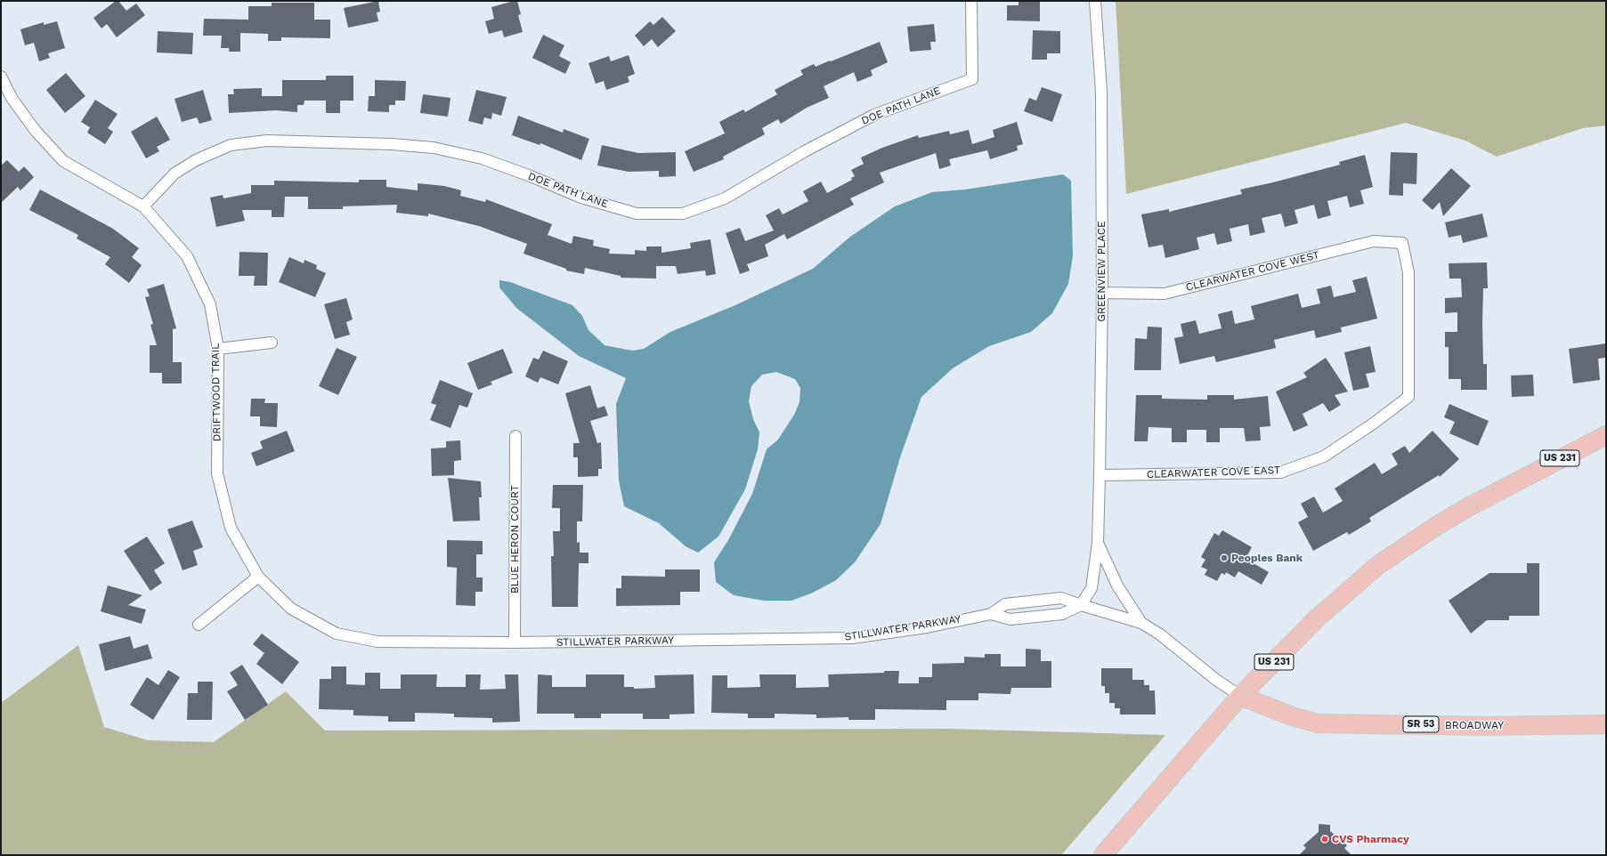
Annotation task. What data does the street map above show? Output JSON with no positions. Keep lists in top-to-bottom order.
{
  "streets": {
    "main road": ["US 231", "SR 53", "BROADWAY"],
    "street": [
      "DOE PATH LANE",
      "GREENVIEW PLACE",
      "CLEARWATER COVE WEST",
      "DRIFTWOOD TRAIL",
      "CLEARWATER COVE EAST",
      "BLUE HERON COURT",
      "STILLWATER PARKWAY"
    ]
  },
  "crossings": [
    ["DOE PATH LANE", "DRIFTWOOD TRAIL"],
    ["GREENVIEW PLACE", "CLEARWATER COVE WEST"],
    ["GREENVIEW PLACE", "CLEARWATER COVE EAST"],
    ["GREENVIEW PLACE", "STILLWATER PARKWAY"],
    ["CLEARWATER COVE WEST", "CLEARWATER COVE EAST"],
    ["DRIFTWOOD TRAIL", "STILLWATER PARKWAY"],
    ["US 231", "STILLWATER PARKWAY"],
    ["US 231", "BROADWAY"],
    ["BLUE HERON COURT", "STILLWATER PARKWAY"],
    ["STILLWATER PARKWAY", "BROADWAY"]
  ],
  "places": ["Peoples Bank", "CVS Pharmacy"]
}
